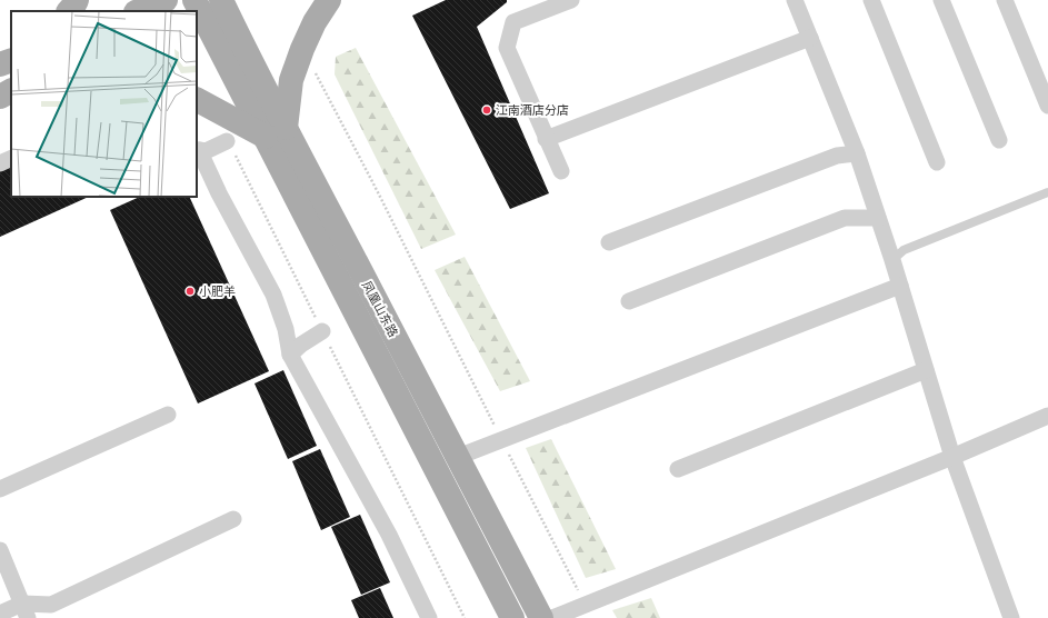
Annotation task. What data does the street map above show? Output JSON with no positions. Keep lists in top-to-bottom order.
{
  "streets": {
    "main road": ["凤凰山东路"]
  },
  "places": ["江南酒店分店", "小肥羊"]
}
